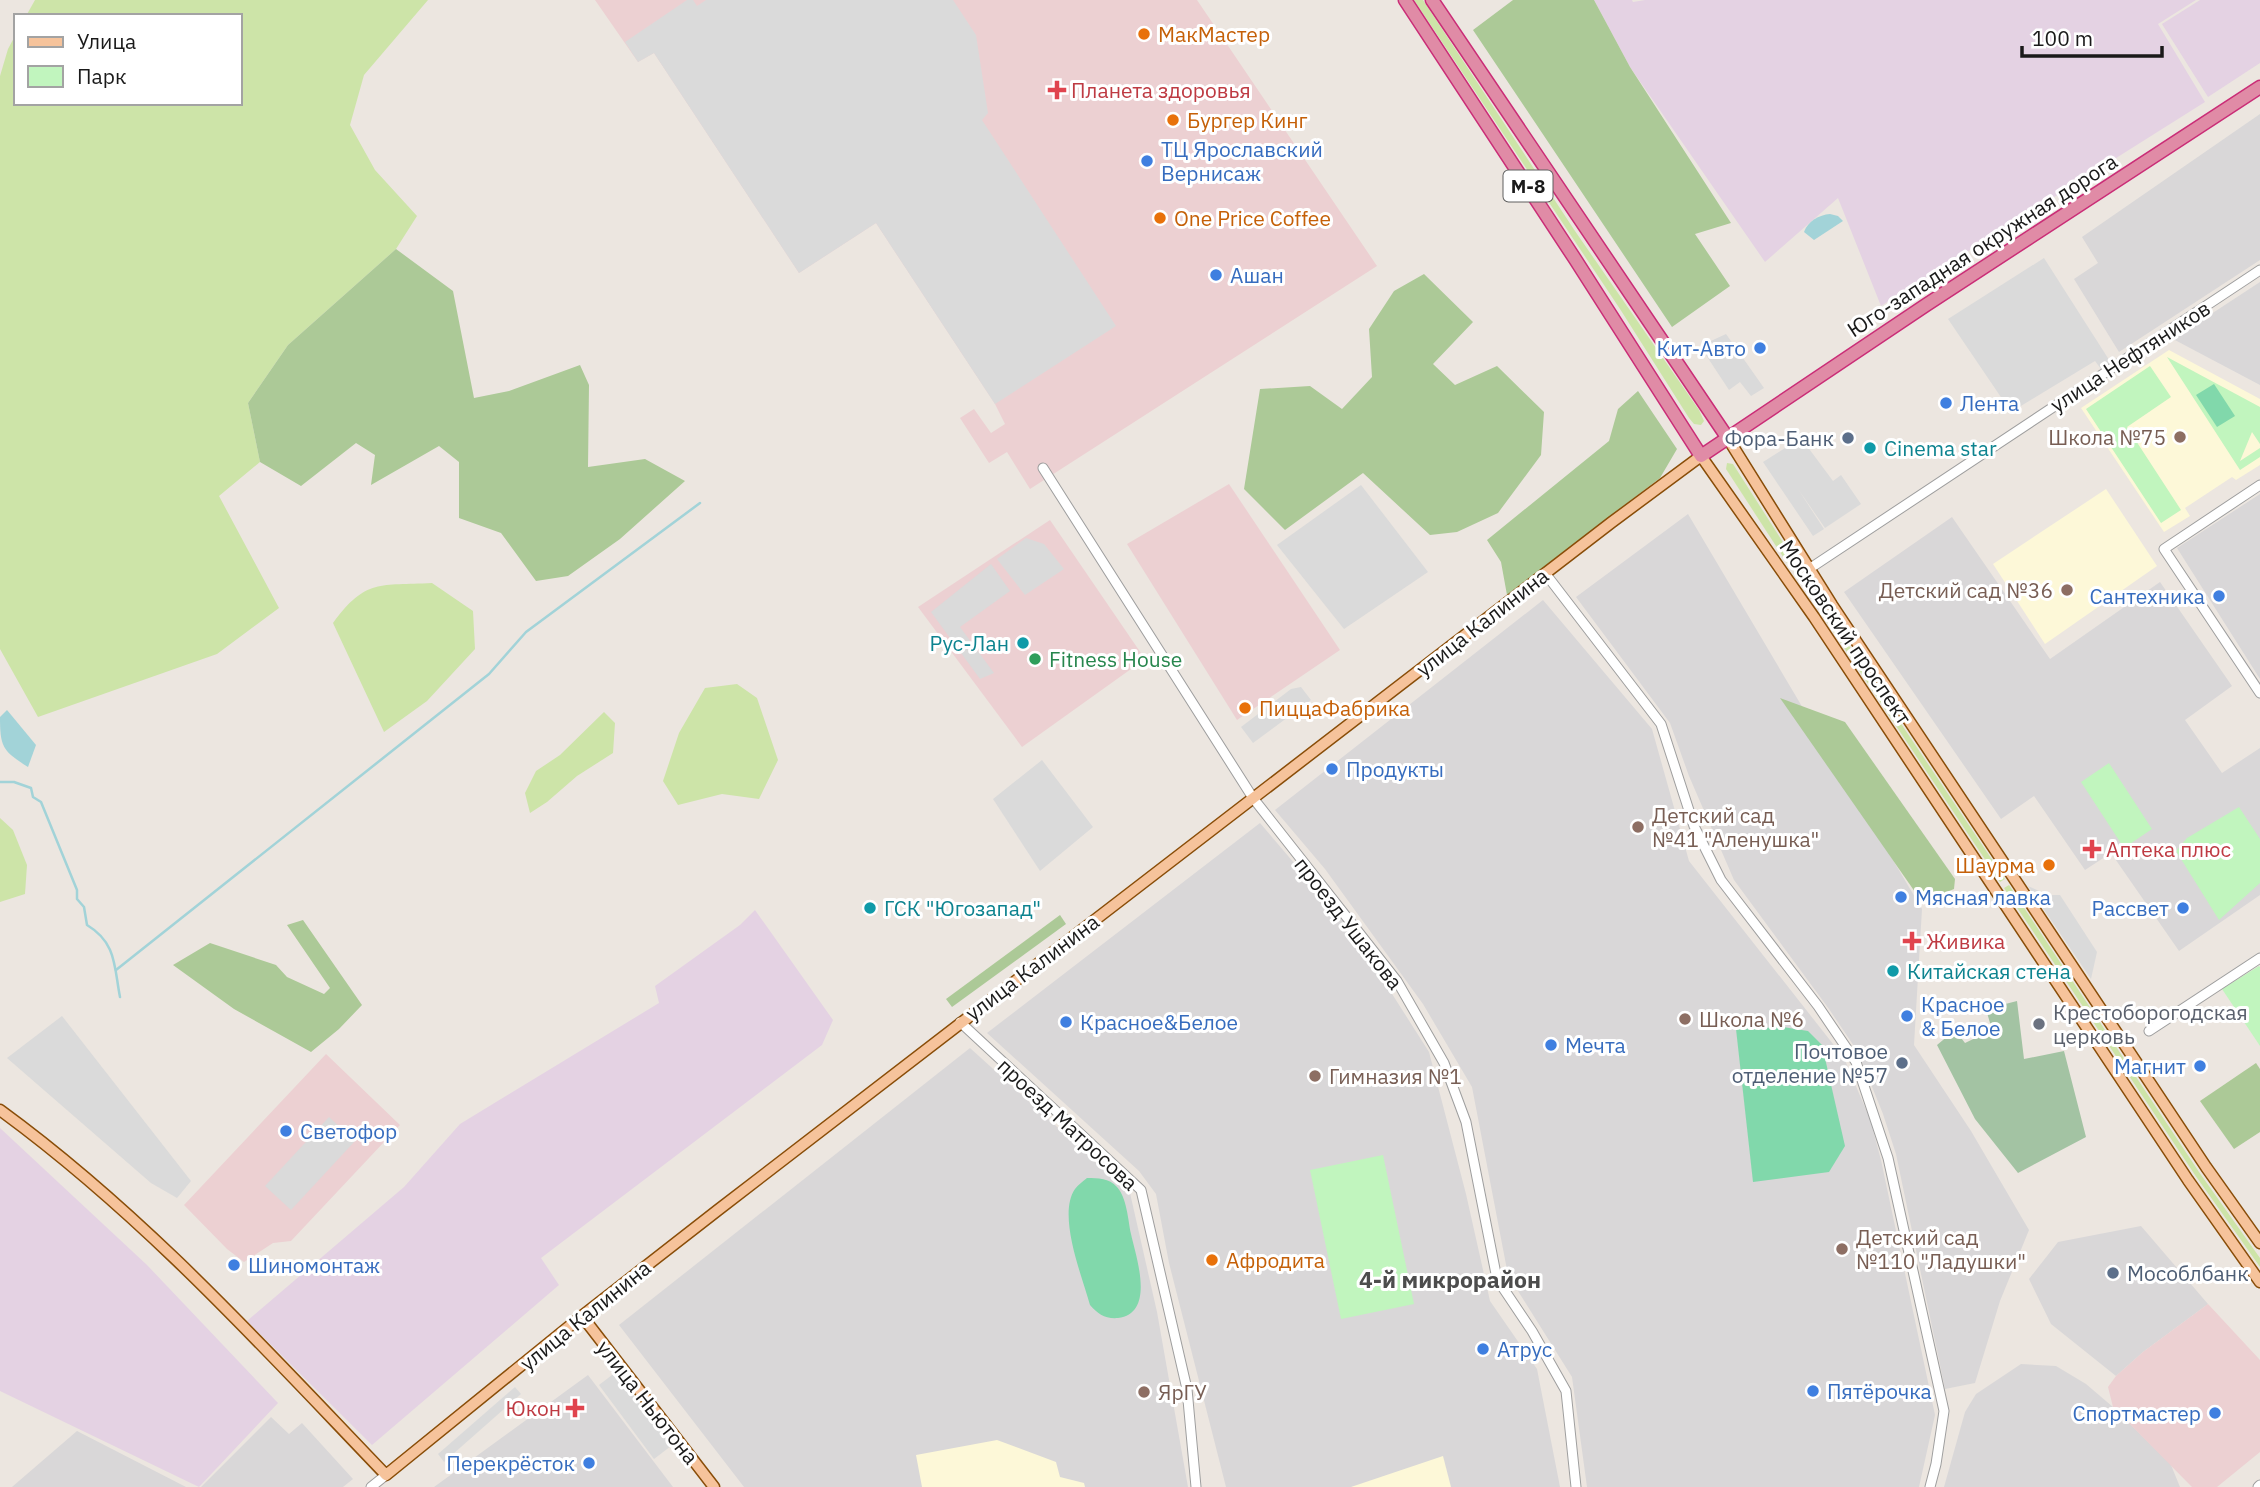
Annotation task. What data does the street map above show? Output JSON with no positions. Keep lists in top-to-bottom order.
{
  "streets": {
    "highway": ["М-8", "Юго-западная окружная дорога", "Московский проспект"],
    "main road": ["улица Нефтяников", "улица Калинина", "улица Ньютона"],
    "street": ["проезд Ушакова", "проезд Матросова"]
  },
  "crossings": [
    ["Юго-западная окружная дорога", "улица Калинина"],
    ["Юго-западная окружная дорога", "Московский проспект"],
    ["улица Нефтяников", "Московский проспект"],
    ["улица Калинина", "Московский проспект"],
    ["улица Калинина", "проезд Ушакова"],
    ["улица Калинина", "проезд Матросова"],
    ["улица Калинина", "улица Ньютона"]
  ],
  "districts": ["4-й микрорайон"],
  "places": {
    "other": [
      "МакМастер",
      "Бургер Кинг",
      "ТЦ Ярославский Вернисаж",
      "One Price Coffee",
      "Ашан",
      "Кит-Авто",
      "Лента",
      "Школа №75",
      "Фора-Банк",
      "Cinema star",
      "Детский сад №36",
      "Сантехника",
      "Рус-Лан",
      "Fitness House",
      "ПиццаФабрика",
      "Продукты",
      "Детский сад №41 \"Аленушка\"",
      "Шаурма",
      "Мясная лавка",
      "ГСК \"Югозапад\"",
      "Рассвет",
      "Китайская стена",
      "Красное & Белое",
      "Школа №6",
      "Красное&Белое",
      "Крестоборогодская церковь",
      "Мечта",
      "Почтовое отделение №57",
      "Магнит",
      "Гимназия №1",
      "Светофор",
      "Детский сад №110 \"Ладушки\"",
      "Афродита",
      "Шиномонтаж",
      "Мособлбанк",
      "Атрус",
      "Пятёрочка",
      "ЯрГУ",
      "Спортмастер",
      "Перекрёсток"
    ],
    "health": [
      "Планета здоровья",
      "Аптека плюс",
      "Живика",
      "Юкон"
    ]
  },
  "legend": ["Улица", "Парк"],
  "scale_bar": "100 m"
}
